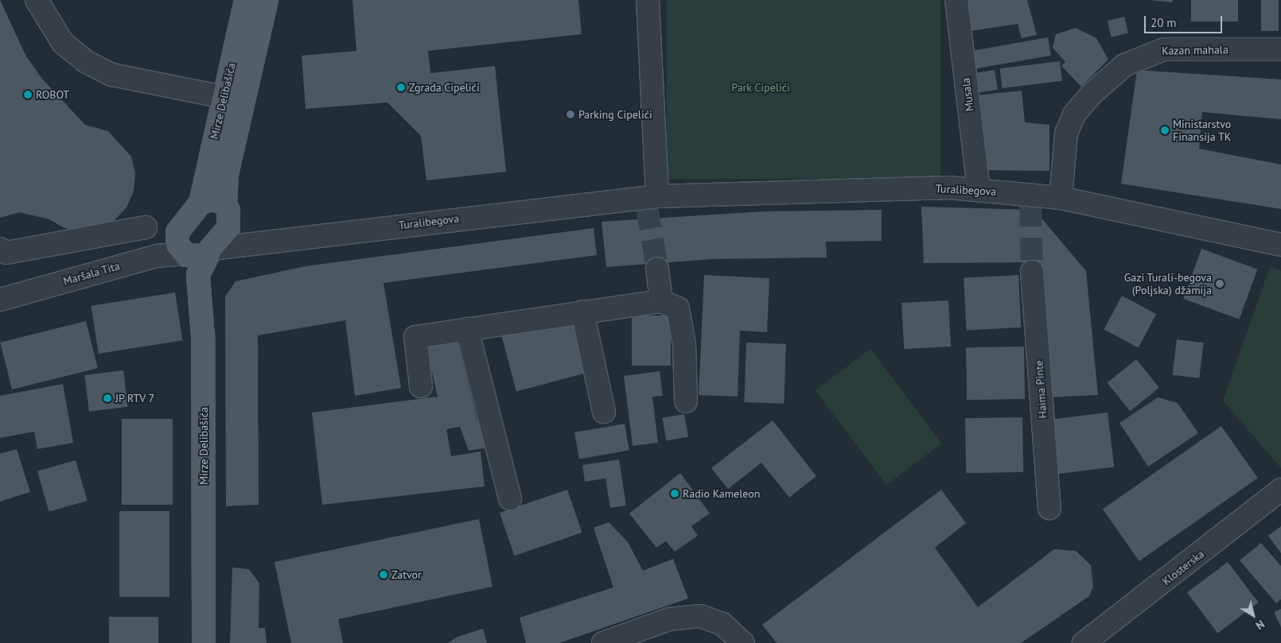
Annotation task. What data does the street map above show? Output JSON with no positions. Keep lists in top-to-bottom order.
{
  "streets": {
    "main road": ["Mirze Delibašića"],
    "street": [
      "Kazan mahala",
      "Musala",
      "Turalibegova",
      "Maršala Tita",
      "Haima Pinte",
      "Klosterska"
    ]
  },
  "crossings": [
    ["Kazan mahala", "Turalibegova"],
    ["Musala", "Turalibegova"]
  ],
  "parks": ["Park Cipelići"],
  "places": [
    "Zgrada Cipelići",
    "ROBOT",
    "Parking Cipelići",
    "Ministarstvo Finansija TK",
    "Gazi Turali-begova (Poljska) džamija",
    "JP RTV 7",
    "Radio Kameleon",
    "Zatvor"
  ],
  "scale_bar": "20 m",
  "north": "bottom right"
}
